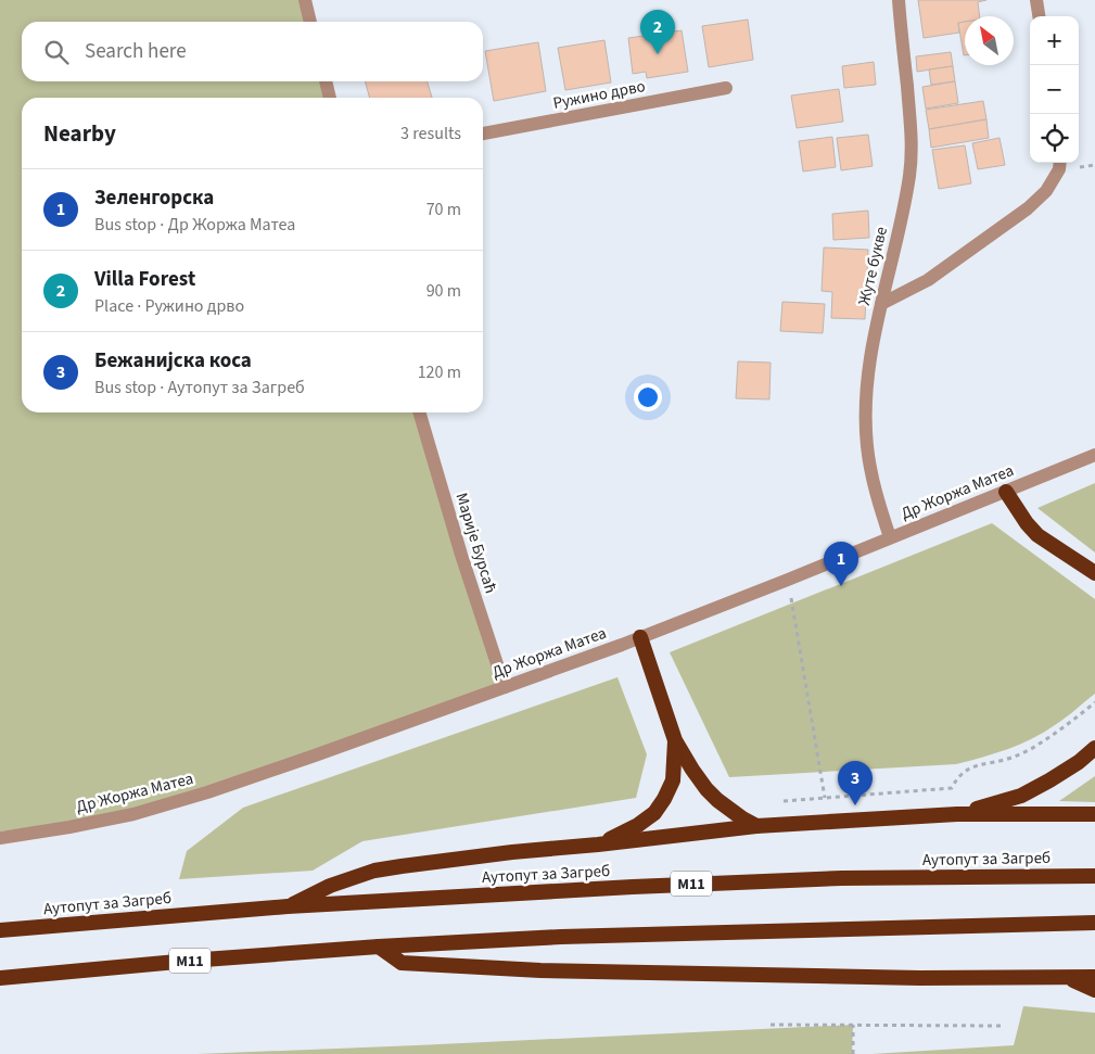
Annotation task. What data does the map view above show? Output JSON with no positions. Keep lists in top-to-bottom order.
{
  "streets": {
    "highway": ["Аутопут за Загреб", "M11"],
    "street": [
      "Ружино дрво",
      "Жуте букве",
      "Др Жоржа Матеа",
      "Марије Бурсаћ"
    ]
  },
  "crossings": [
    ["Жуте букве", "Др Жоржа Матеа"],
    ["Др Жоржа Матеа", "Марије Бурсаћ"]
  ],
  "north": "top left",
  "page": {
    "pins": ["2", "1", "3"],
    "map_buttons": ["+", "−"],
    "search": "Search here",
    "heading": ["Nearby", "3 results"],
    "list": [
      {
        "mark": "1",
        "name": "Зеленгорска",
        "note": "Bus stop · Др Жоржа Матеа",
        "value": "70 m"
      },
      {
        "mark": "2",
        "name": "Villa Forest",
        "note": "Place · Ружино дрво",
        "value": "90 m"
      },
      {
        "mark": "3",
        "name": "Бежанијска коса",
        "note": "Bus stop · Аутопут за Загреб",
        "value": "120 m"
      }
    ]
  }
}
